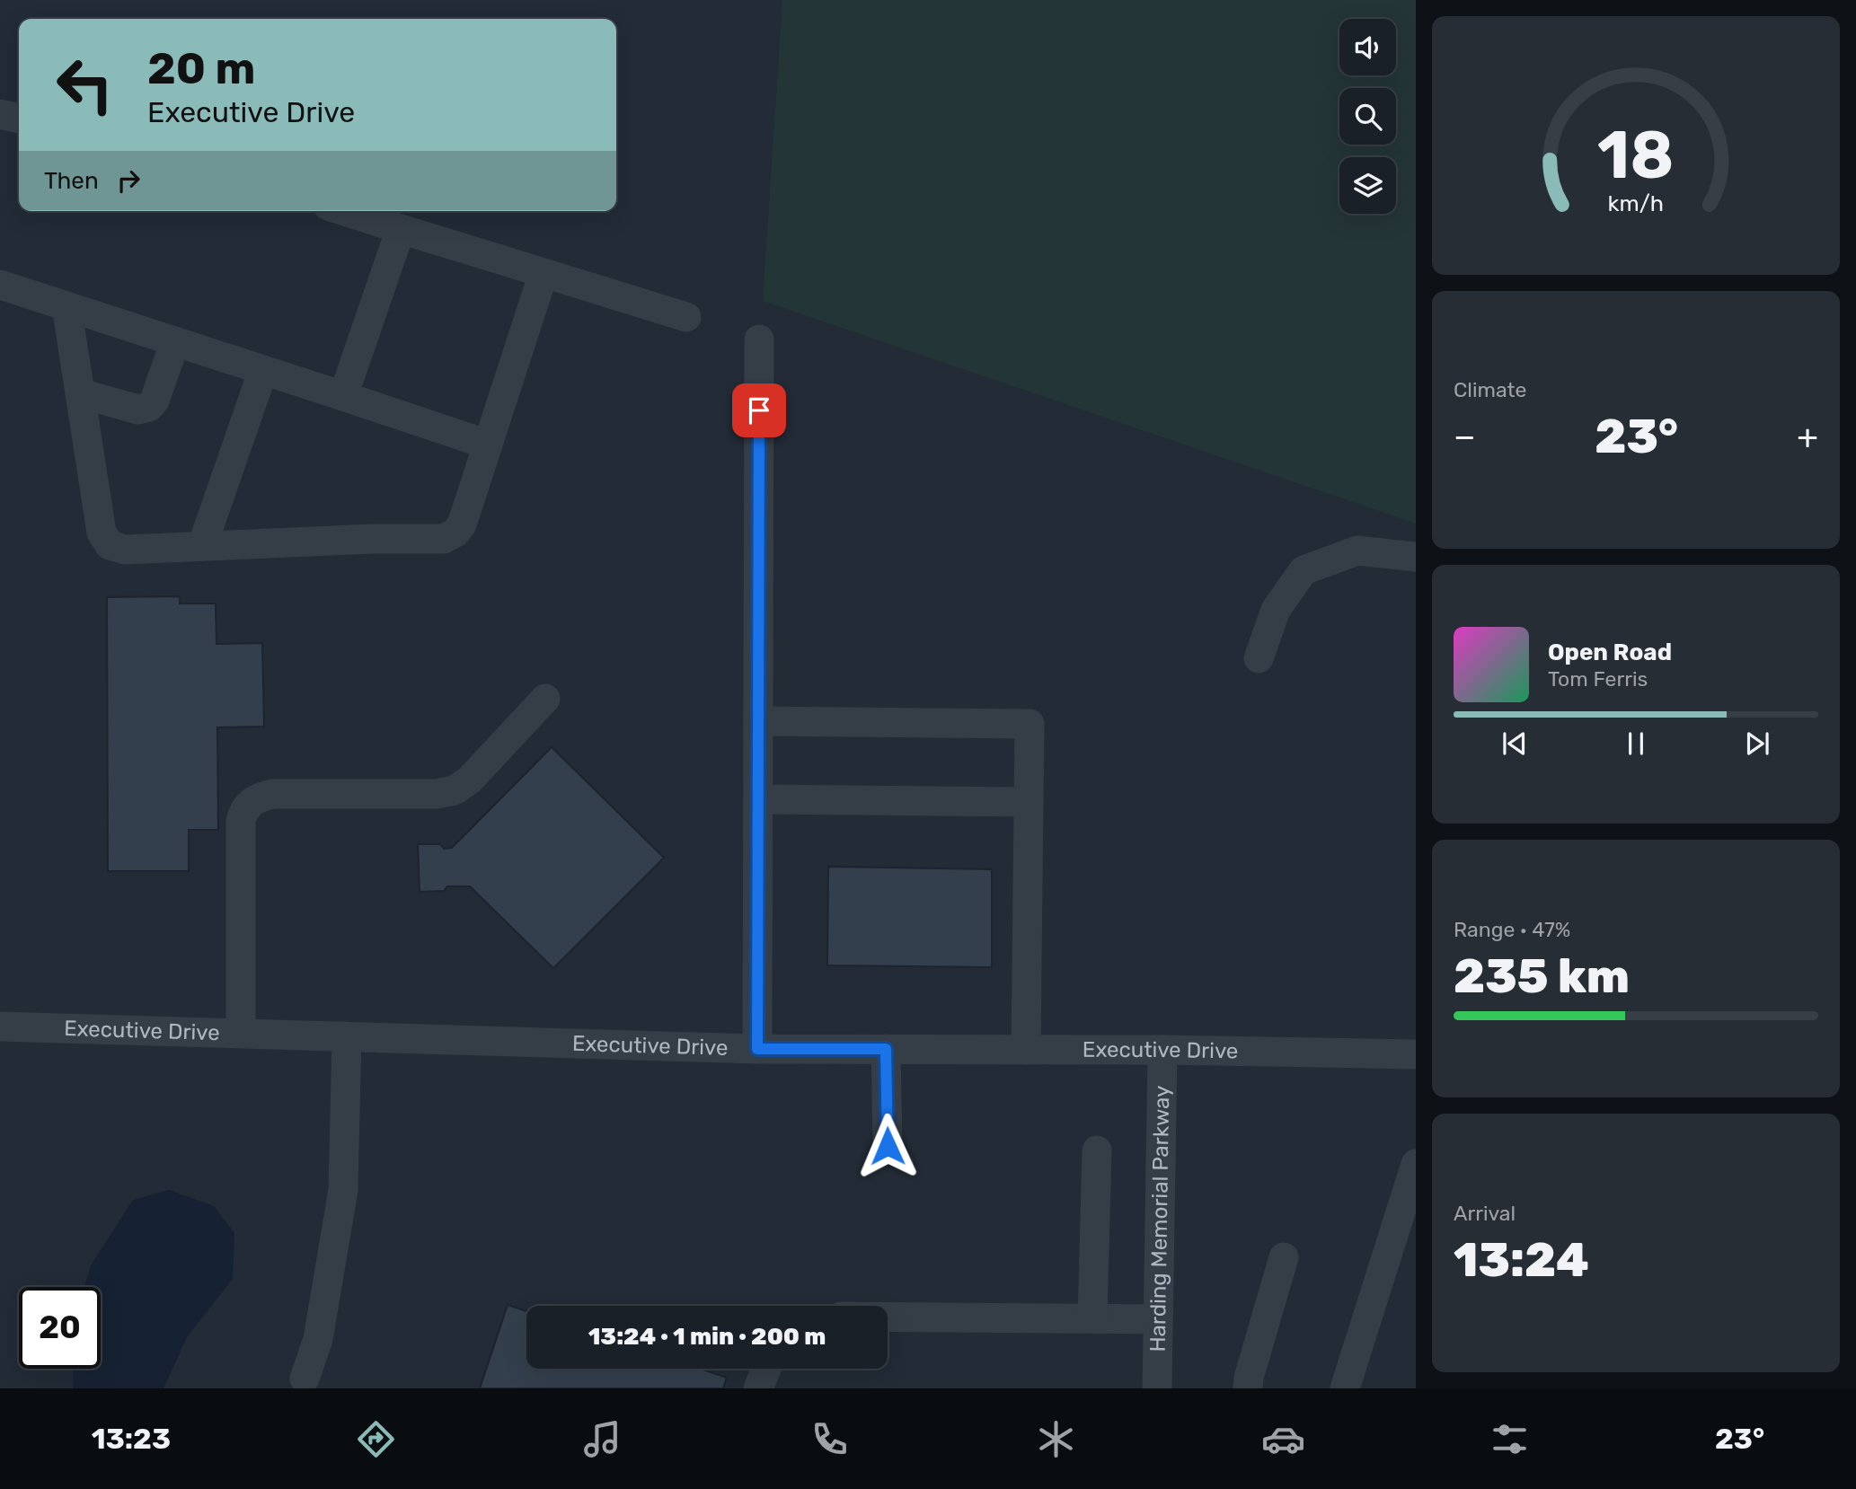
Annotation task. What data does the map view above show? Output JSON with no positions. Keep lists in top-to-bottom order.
{
  "streets": {
    "street": ["Executive Drive", "Harding Memorial Parkway"]
  },
  "crossings": [
    ["Executive Drive", "Harding Memorial Parkway"]
  ],
  "page": {
    "turn": ["20 m", "Executive Drive"],
    "then": "Then",
    "tile": [
      "Climate",
      ["Range · 47%", "235 km"],
      ["Arrival", "13:24"]
    ],
    "heat": ["−", "23°", "+"],
    "song": ["Open Road", "Tom Ferris"],
    "limit": "20",
    "trip": "13:24 · 1 min · 200 m",
    "tabs": ["13:23", "23°"],
    "gauge": ["18", "km/h"]
  }
}
